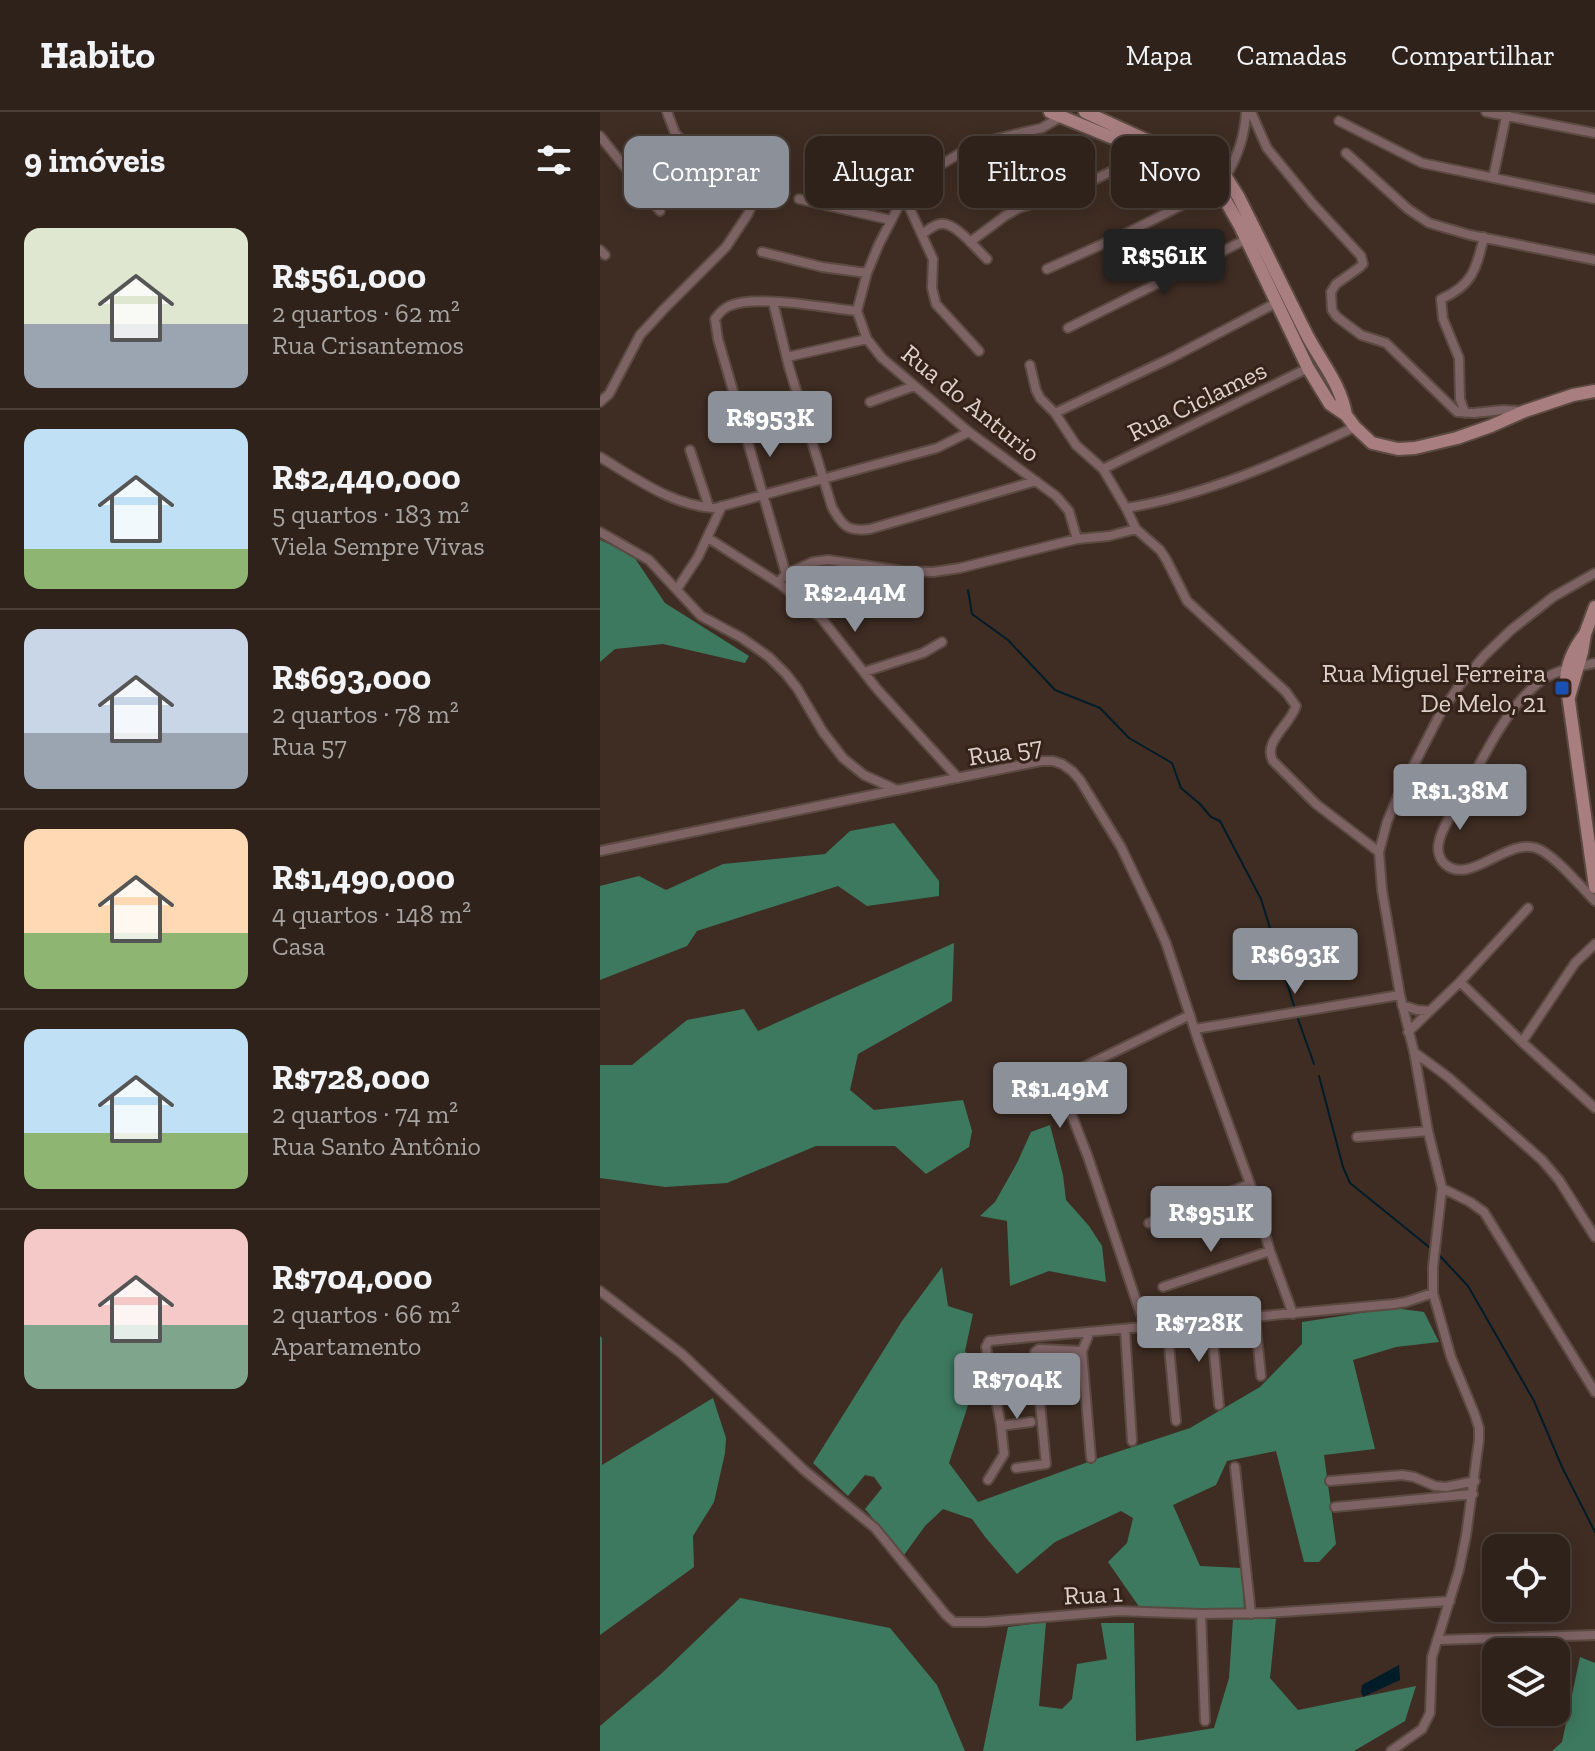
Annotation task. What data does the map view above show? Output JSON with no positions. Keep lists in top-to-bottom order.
{
  "streets": {
    "street": [
      "Rua Ciclames",
      "Rua do Anturio",
      "Rua 57",
      "Rua 1"
    ]
  },
  "places": {
    "transit": ["Rua Miguel Ferreira De Melo, 21"]
  },
  "page": {
    "header": "Habito",
    "nav": ["Mapa", "Camadas", "Compartilhar"],
    "heading": "9 imóveis",
    "chip": [
      "Comprar",
      "Alugar",
      "Filtros",
      "Novo"
    ],
    "list": [
      {
        "name": "R$561,000",
        "note": "2 quartos · 62 m² · Rua Crisantemos"
      },
      {
        "name": "R$2,440,000",
        "note": "5 quartos · 183 m² · Viela Sempre Vivas"
      },
      {
        "name": "R$693,000",
        "note": "2 quartos · 78 m² · Rua 57"
      },
      {
        "name": "R$1,490,000",
        "note": "4 quartos · 148 m² · Casa"
      },
      {
        "name": "R$728,000",
        "note": "2 quartos · 74 m² · Rua Santo Antônio"
      },
      {
        "name": "R$704,000",
        "note": "2 quartos · 66 m² · Apartamento"
      }
    ],
    "price": [
      "R$561K",
      "R$953K",
      "R$2.44M",
      "R$1.38M",
      "R$693K",
      "R$1.49M",
      "R$951K",
      "R$728K",
      "R$704K"
    ]
  }
}
